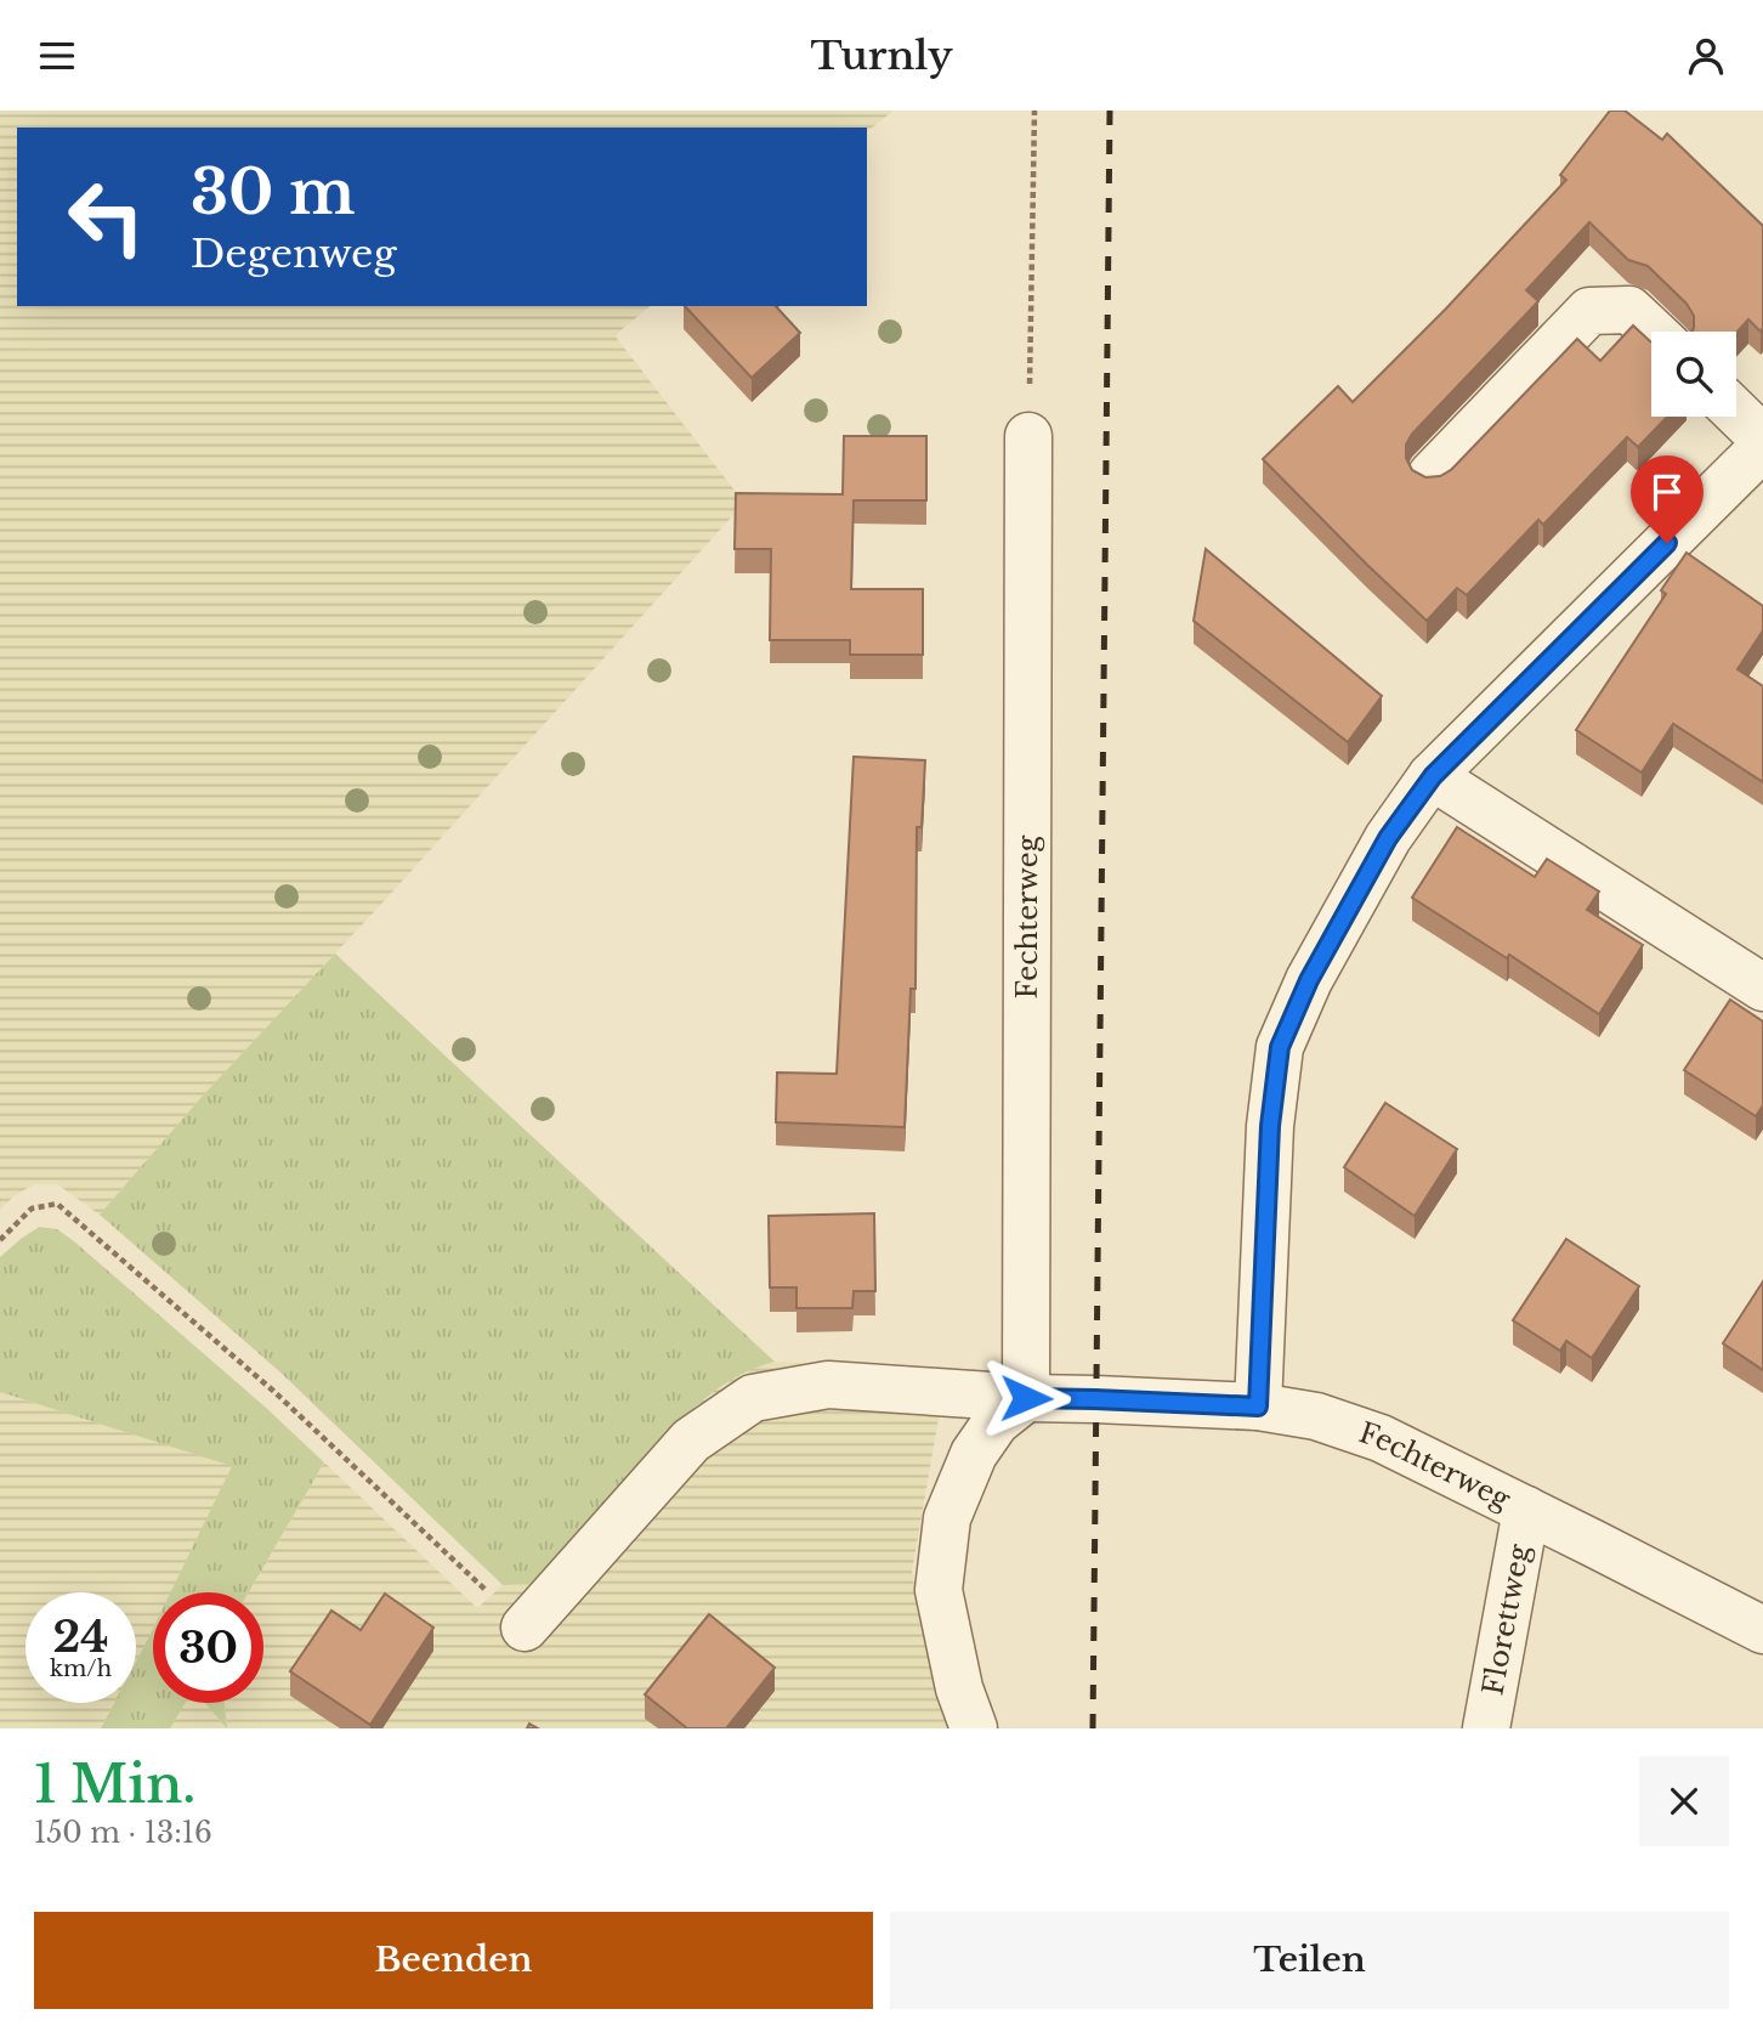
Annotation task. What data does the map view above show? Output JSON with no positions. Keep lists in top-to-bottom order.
{
  "streets": {
    "street": ["Fechterweg", "Florettweg"]
  },
  "crossings": [
    ["Fechterweg", "Florettweg"]
  ],
  "page": {
    "header": "Turnly",
    "turn": ["30 m", "Degenweg"],
    "speed": "24 km/h",
    "limit": "30",
    "heading": ["1 Min.", "150 m · 13:16"],
    "buttons": ["Beenden", "Teilen"]
  }
}
